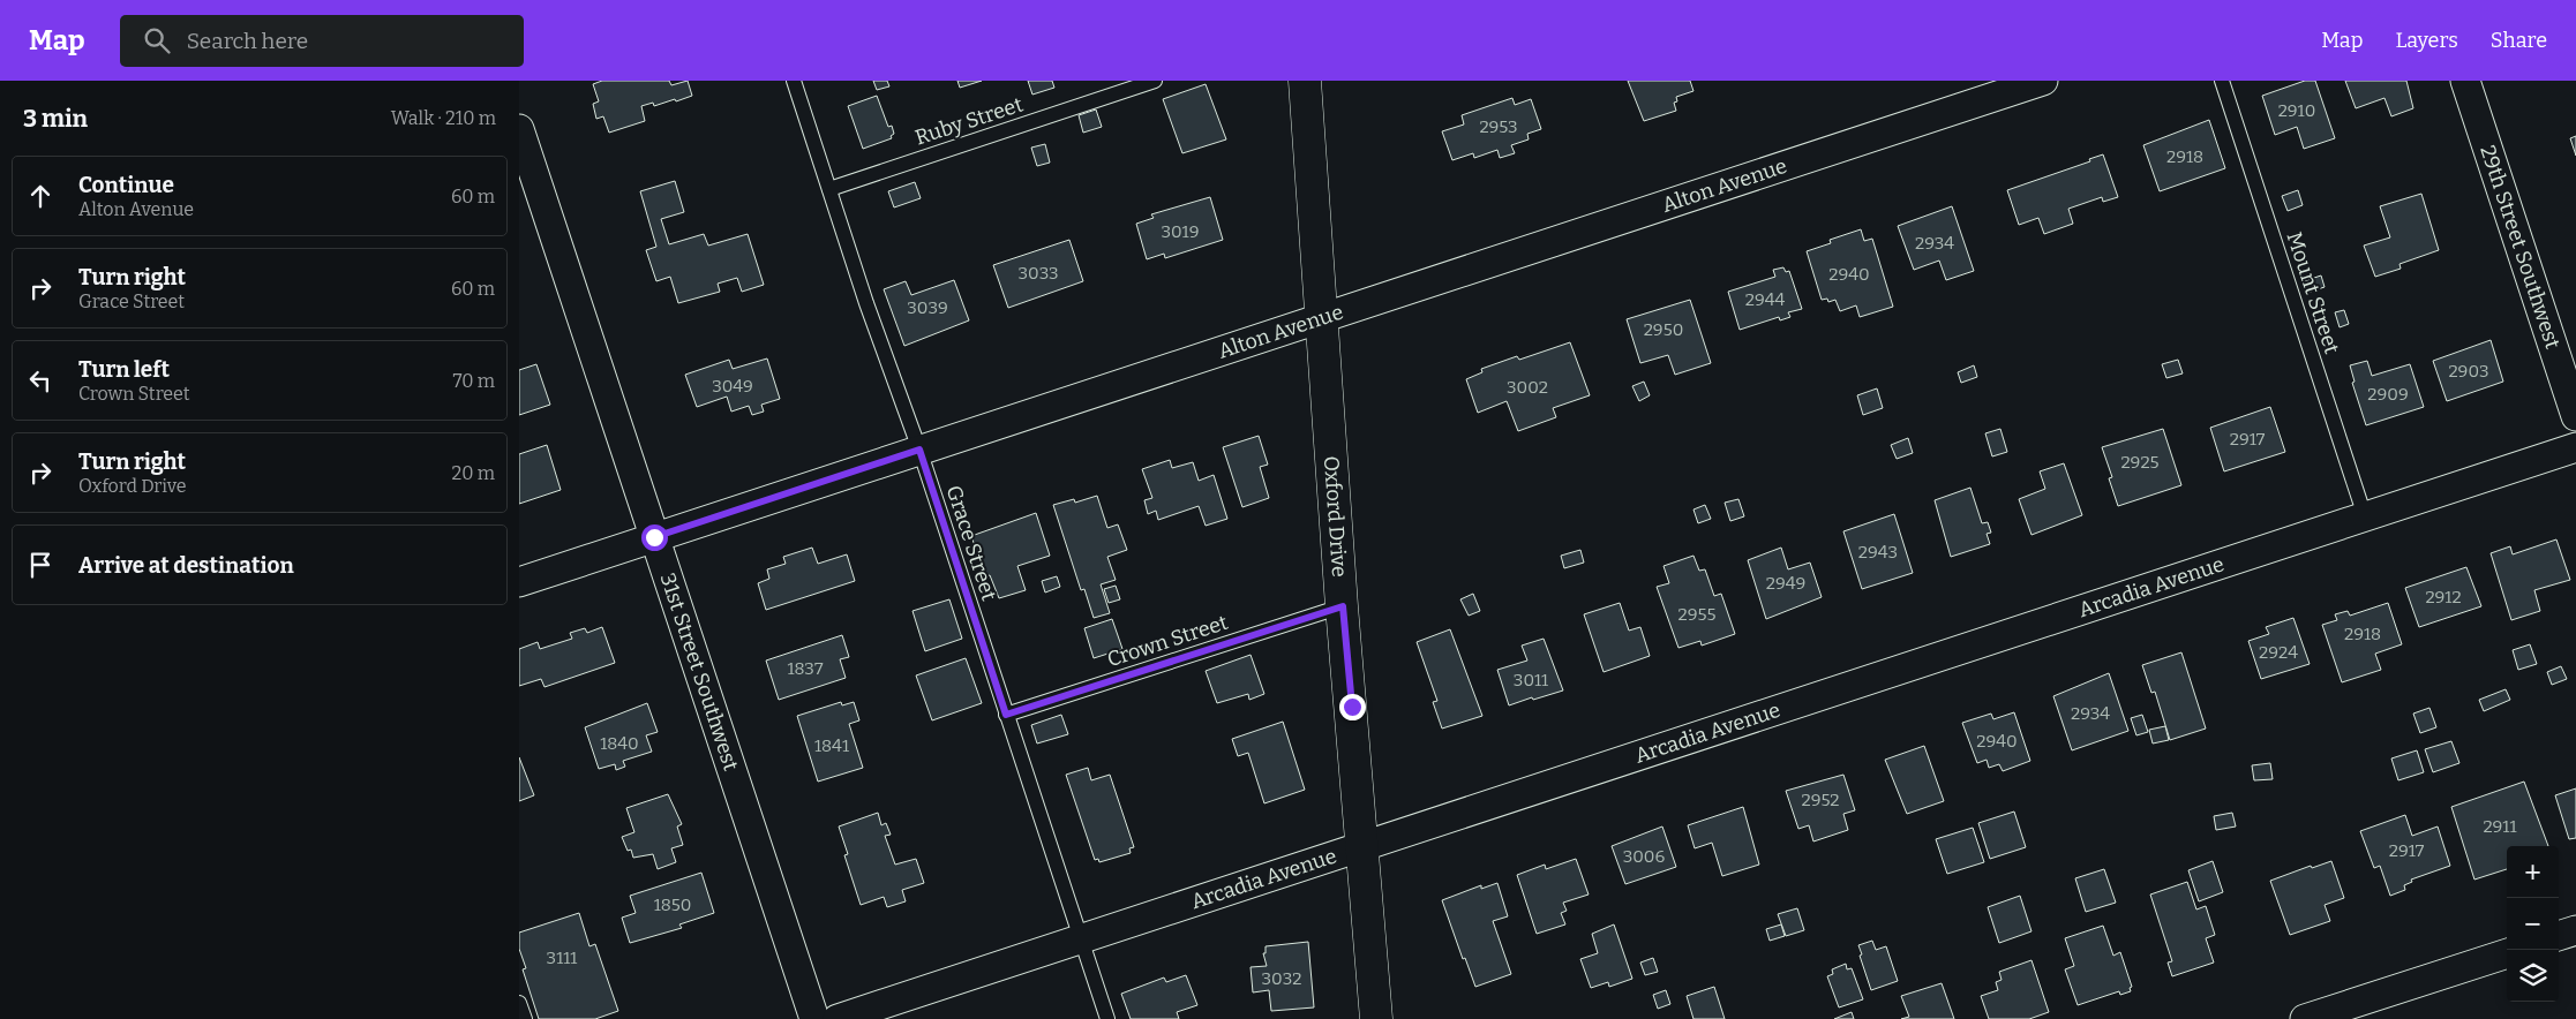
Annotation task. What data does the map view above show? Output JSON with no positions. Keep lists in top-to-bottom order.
{
  "streets": {
    "main road": ["Oxford Drive"],
    "street": [
      "Alton Avenue",
      "29th Street Southwest",
      "Arcadia Avenue",
      "31st Street Southwest"
    ],
    "lane": [
      "Ruby Street",
      "Mount Street",
      "Grace Street",
      "Crown Street"
    ]
  },
  "crossings": [
    ["Ruby Street", "Grace Street"],
    ["Alton Avenue", "Oxford Drive"],
    ["Alton Avenue", "Grace Street"],
    ["Alton Avenue", "31st Street Southwest"],
    ["Mount Street", "Arcadia Avenue"],
    ["Oxford Drive", "Arcadia Avenue"],
    ["Oxford Drive", "Crown Street"],
    ["Grace Street", "Arcadia Avenue"],
    ["Grace Street", "Crown Street"]
  ],
  "house_numbers": [
    "2910",
    "2953",
    "2918",
    "3019",
    "2934",
    "3033",
    "2940",
    "2944",
    "3039",
    "2950",
    "2903",
    "3049",
    "3002",
    "2909",
    "2917",
    "2925",
    "2943",
    "2949",
    "2912",
    "2955",
    "2918",
    "2924",
    "1837",
    "3011",
    "2934",
    "2940",
    "1840",
    "1841",
    "2952",
    "2911",
    "2917",
    "3006",
    "1850",
    "3111",
    "3032"
  ],
  "page": {
    "header": "Map",
    "search": "Search here",
    "nav": ["Map", "Layers", "Share"],
    "heading": ["3 min", "Walk · 210 m"],
    "list": [
      ["Continue", "Alton Avenue", "60 m"],
      ["Turn right", "Grace Street", "60 m"],
      ["Turn left", "Crown Street", "70 m"],
      ["Turn right", "Oxford Drive", "20 m"],
      "Arrive at destination"
    ],
    "map_buttons": ["+", "−"]
  }
}
